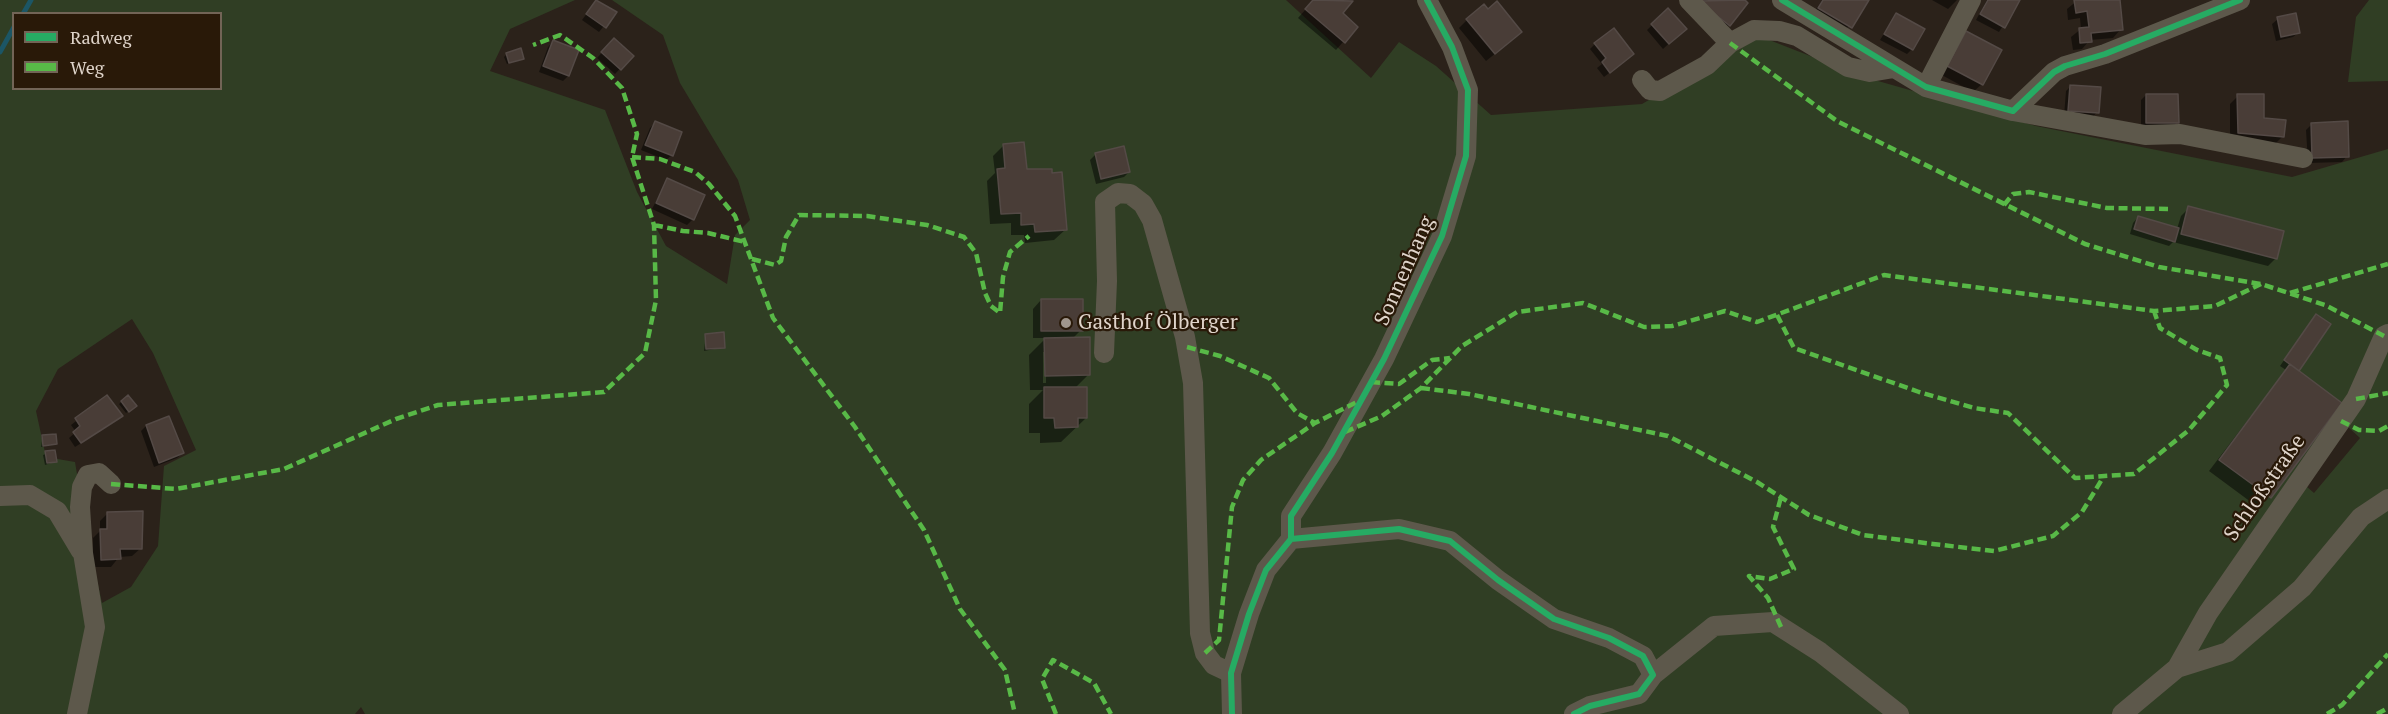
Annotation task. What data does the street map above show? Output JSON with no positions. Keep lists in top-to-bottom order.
{
  "streets": {
    "street": ["Sonnenhang", "Schloßstraße"]
  },
  "places": ["Gasthof Ölberger"],
  "legend": ["Radweg", "Weg"]
}
